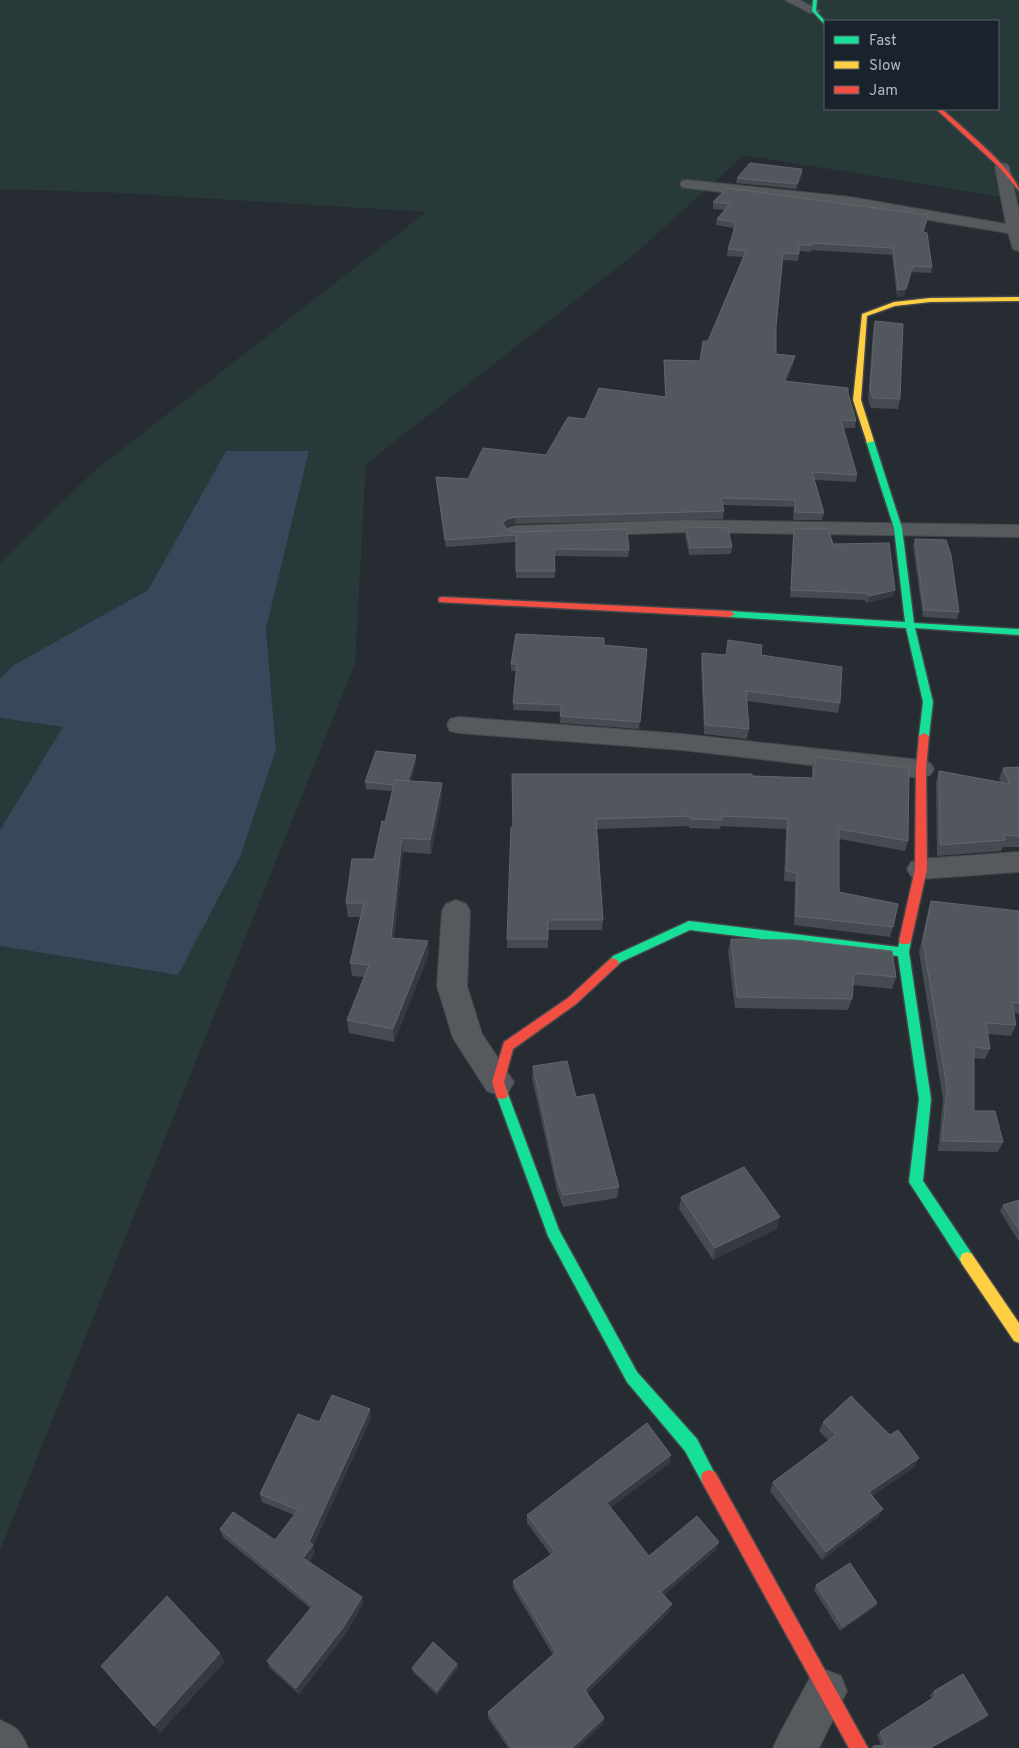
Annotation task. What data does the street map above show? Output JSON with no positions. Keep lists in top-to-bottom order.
{
  "legend": ["Fast", "Slow", "Jam"]
}
